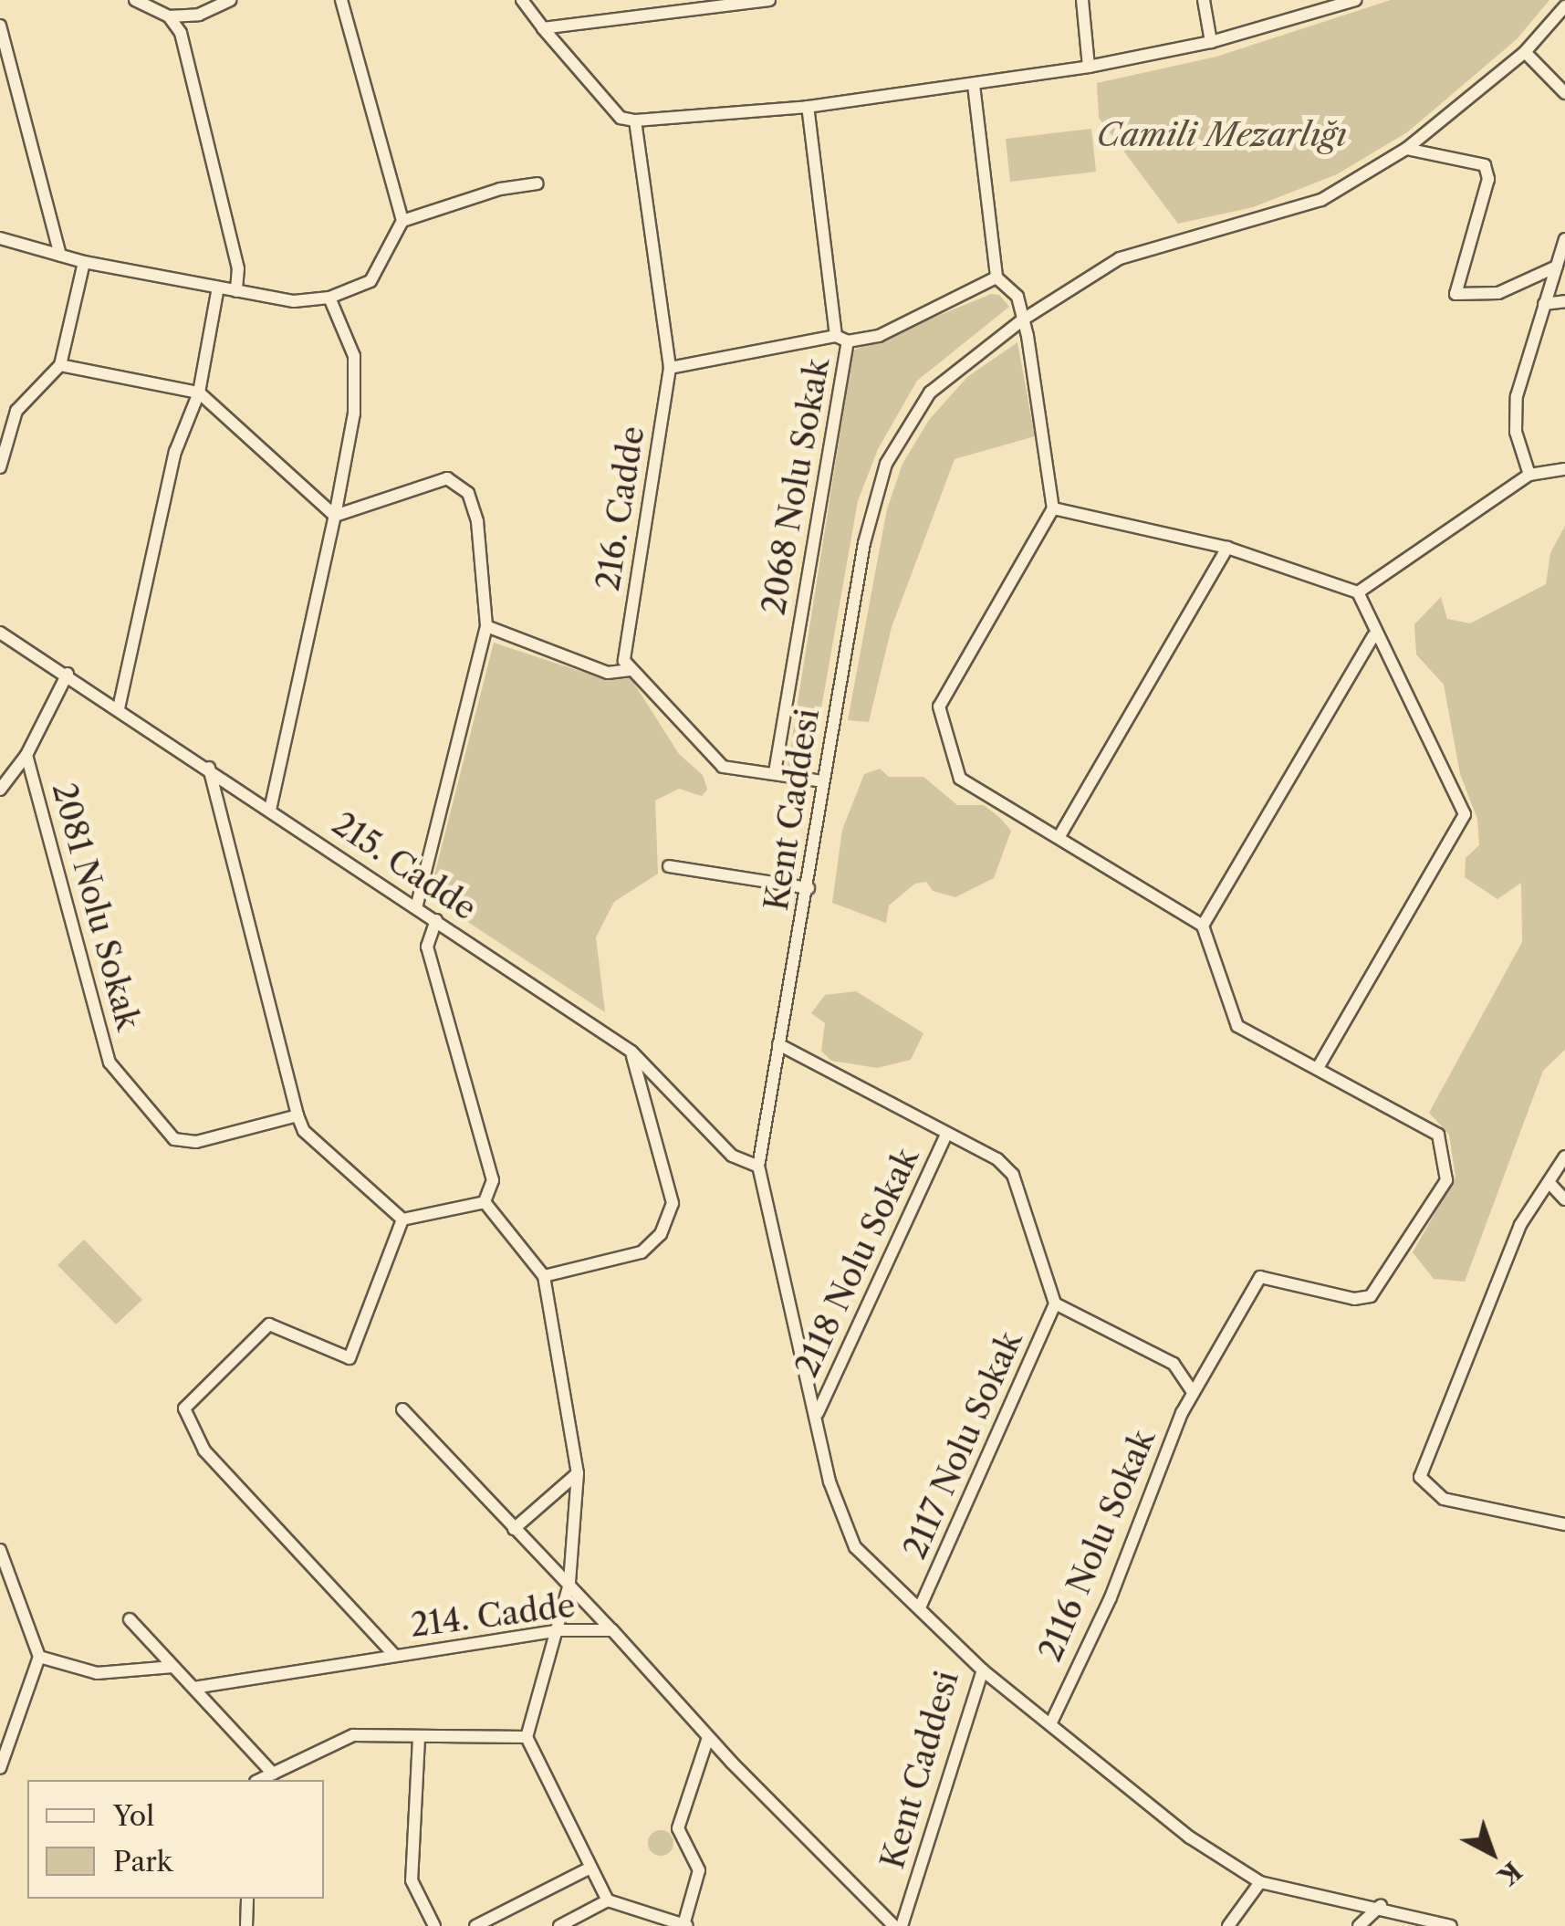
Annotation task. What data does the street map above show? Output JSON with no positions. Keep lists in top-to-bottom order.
{
  "streets": {
    "street": [
      "2068 Nolu Sokak",
      "216. Cadde",
      "Kent Caddesi",
      "215. Cadde",
      "2081 Nolu Sokak",
      "2118 Nolu Sokak",
      "2117 Nolu Sokak",
      "2116 Nolu Sokak",
      "214. Cadde"
    ]
  },
  "crossings": [
    ["Kent Caddesi", "215. Cadde"],
    ["Kent Caddesi", "2118 Nolu Sokak"],
    ["Kent Caddesi", "2117 Nolu Sokak"],
    ["215. Cadde", "2081 Nolu Sokak"]
  ],
  "parks": ["Camili Mezarlığı"],
  "legend": ["Yol", "Park"],
  "north": "bottom right"
}
